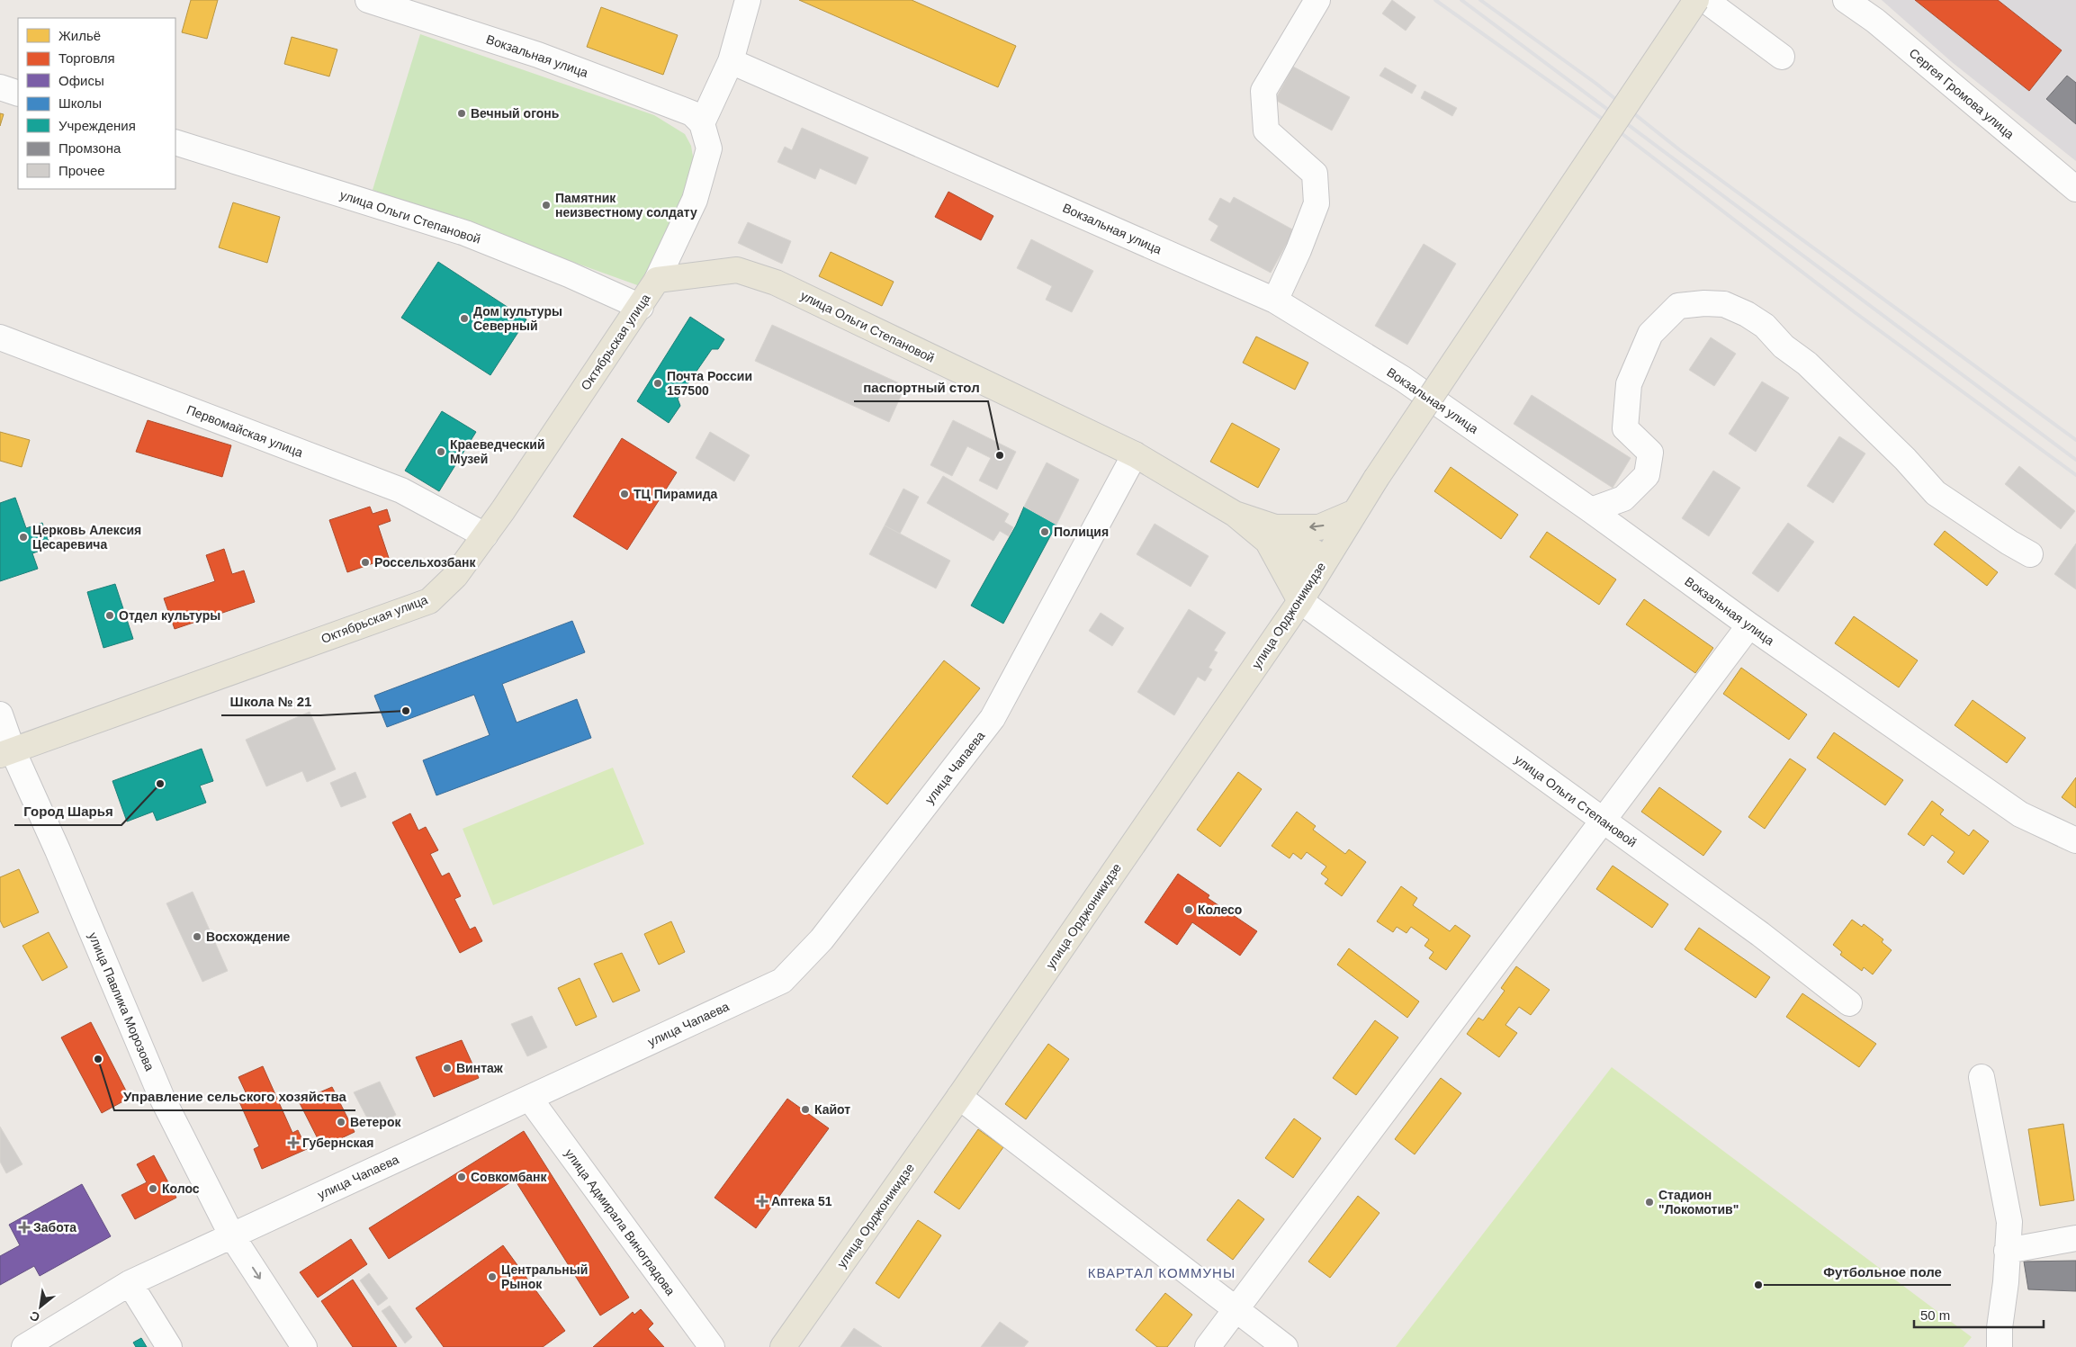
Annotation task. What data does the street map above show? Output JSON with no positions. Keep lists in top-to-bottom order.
{
  "streets": {
    "main road": ["улица Ольги Степановой", "Октябрьская улица", "улица Орджоникидзе"],
    "street": [
      "Вокзальная улица",
      "Сергея Громова улица",
      "Первомайская улица",
      "улица Чапаева",
      "улица Павлика Морозова",
      "улица Адмирала Виноградова"
    ]
  },
  "crossings": [
    ["улица Ольги Степановой", "Октябрьская улица"],
    ["улица Ольги Степановой", "улица Орджоникидзе"],
    ["улица Ольги Степановой", "улица Чапаева"],
    ["Октябрьская улица", "Первомайская улица"],
    ["Октябрьская улица", "улица Павлика Морозова"],
    ["улица Чапаева", "улица Павлика Морозова"],
    ["улица Чапаева", "улица Адмирала Виноградова"]
  ],
  "districts": ["КВАРТАЛ КОММУНЫ"],
  "places": {
    "other": [
      "Вечный огонь",
      "Памятник неизвестному солдату",
      "Дом культуры Северный",
      "Почта России 157500",
      "Краеведческий Музей",
      "паспортный стол",
      "ТЦ Пирамида",
      "Полиция",
      "Церковь Алексия Цесаревича",
      "Россельхозбанк",
      "Отдел культуры",
      "Школа № 21",
      "Город Шарья",
      "Колесо",
      "Восхождение",
      "Управление сельского хозяйства",
      "Винтаж",
      "Кайот",
      "Ветерок",
      "Совкомбанк",
      "Колос",
      "Стадион \"Локомотив\"",
      "Центральный Рынок",
      "Футбольное поле"
    ],
    "health": ["Губернская", "Аптека 51", "Забота"]
  },
  "legend": [
    "Жильё",
    "Торговля",
    "Офисы",
    "Школы",
    "Учреждения",
    "Промзона",
    "Прочее"
  ],
  "scale_bar": "50 m",
  "north": "bottom left"
}
